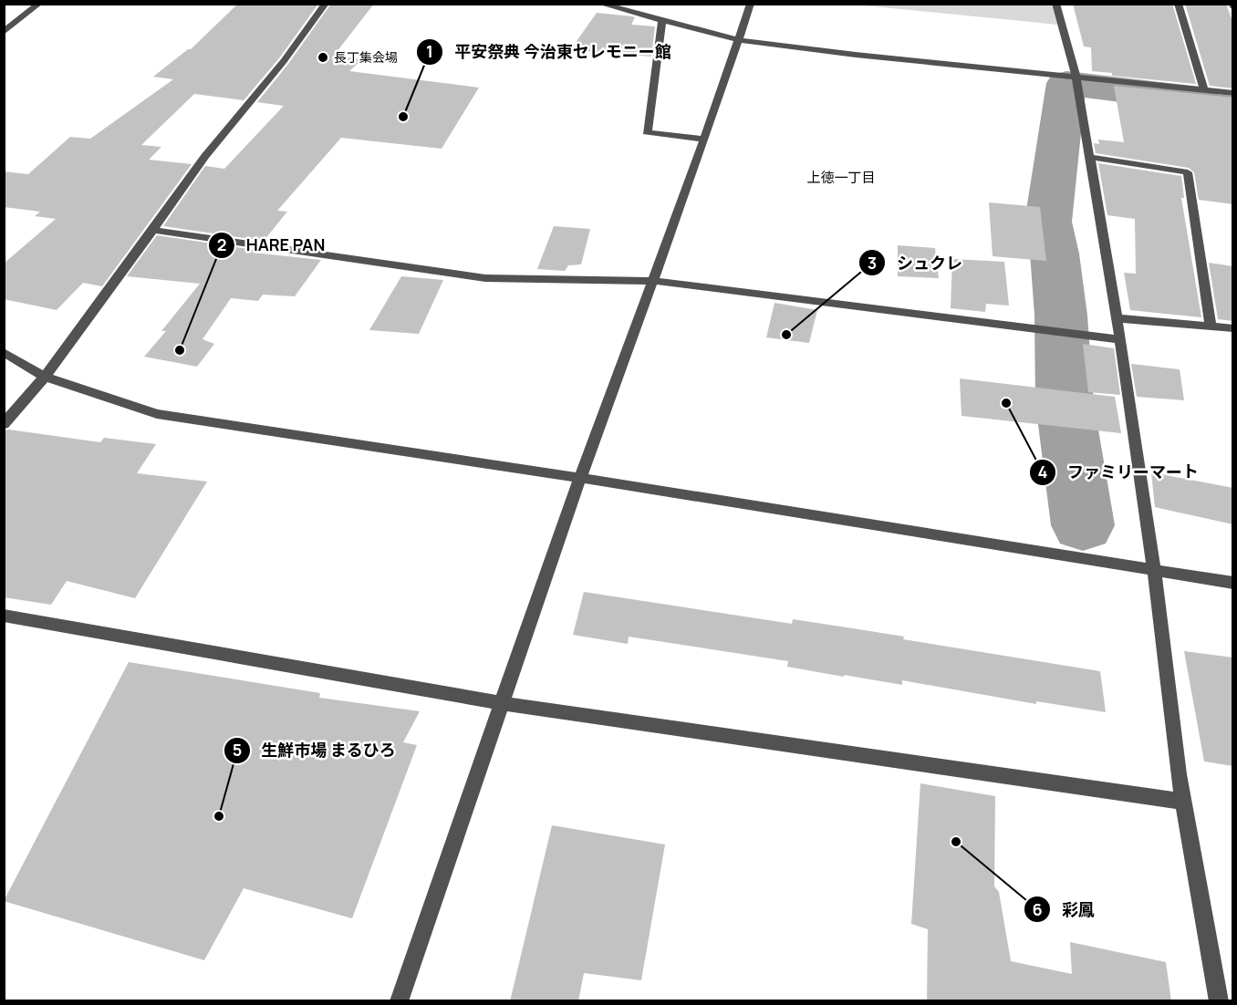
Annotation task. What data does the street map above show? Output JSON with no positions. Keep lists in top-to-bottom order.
{
  "districts": ["上徳一丁目"],
  "places": [
    "長丁集会場",
    "平安祭典 今治東セレモニー館",
    "シュクレ",
    "HARE PAN",
    "ファミリーマート",
    "生鮮市場 まるひろ",
    "彩鳳"
  ]
}
